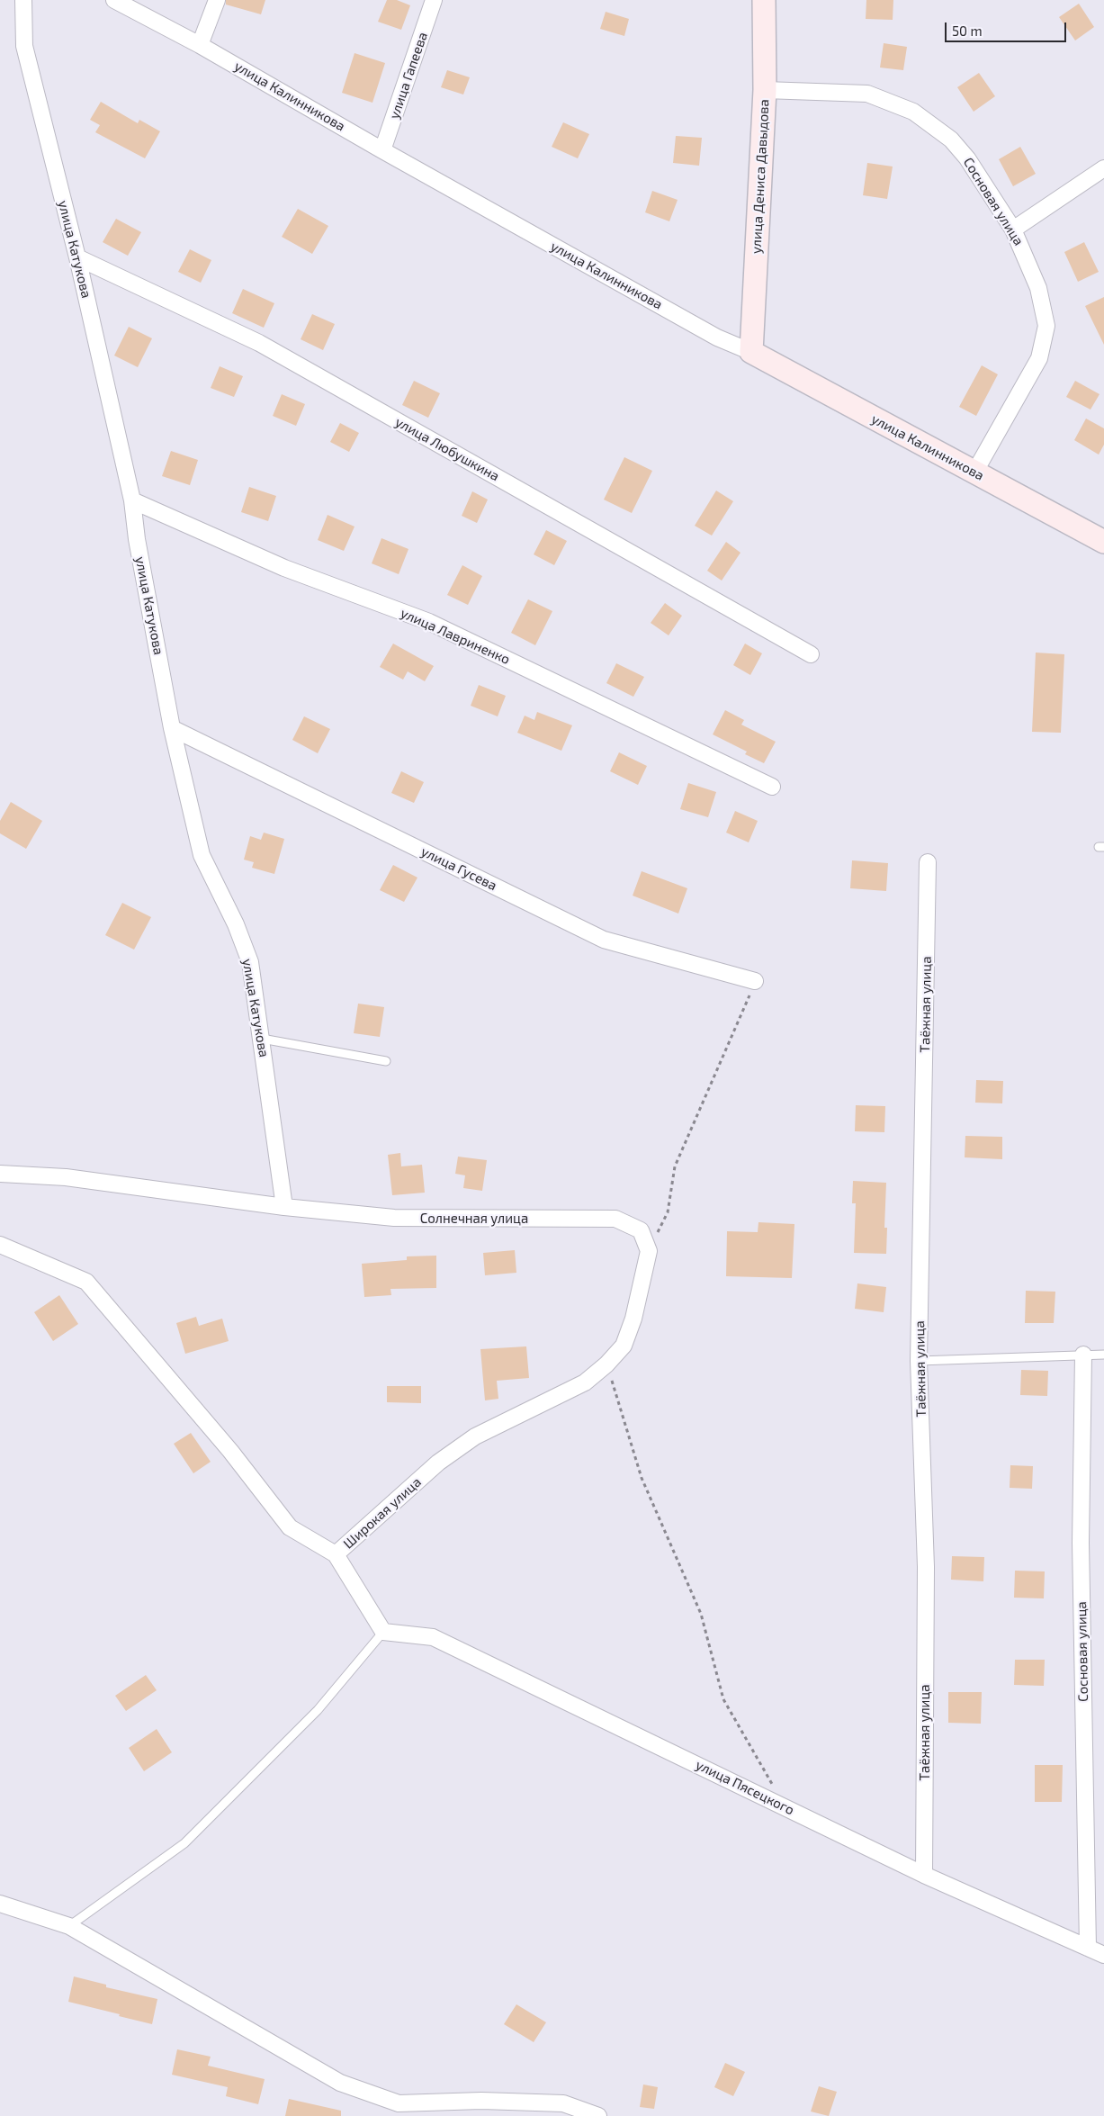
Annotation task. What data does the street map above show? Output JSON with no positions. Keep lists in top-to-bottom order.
{
  "streets": {
    "main road": ["улица Калинникова", "улица Дениса Давыдова"],
    "street": [
      "улица Гапеева",
      "Сосновая улица",
      "улица Катукова",
      "улица Любушкина",
      "улица Лавриненко",
      "улица Гусева",
      "Таёжная улица",
      "Солнечная улица",
      "Широкая улица",
      "улица Пясецкого"
    ]
  },
  "crossings": [
    ["улица Гапеева", "улица Калинникова"],
    ["улица Калинникова", "улица Дениса Давыдова"],
    ["улица Калинникова", "Сосновая улица"],
    ["улица Дениса Давыдова", "Сосновая улица"],
    ["Сосновая улица", "улица Пясецкого"],
    ["улица Катукова", "улица Любушкина"],
    ["улица Катукова", "улица Лавриненко"],
    ["улица Катукова", "улица Гусева"],
    ["улица Катукова", "Солнечная улица"],
    ["Таёжная улица", "улица Пясецкого"],
    ["Солнечная улица", "Широкая улица"]
  ],
  "scale_bar": "50 m"
}
